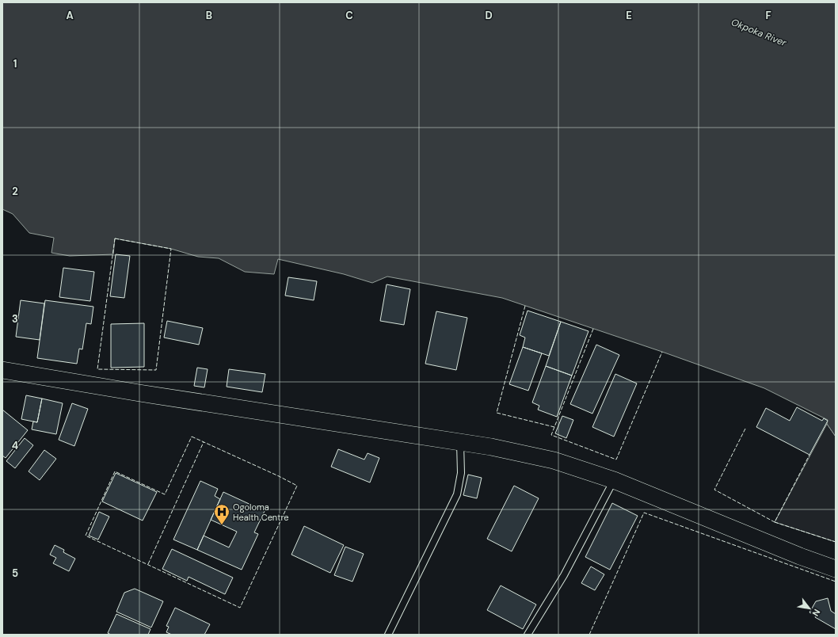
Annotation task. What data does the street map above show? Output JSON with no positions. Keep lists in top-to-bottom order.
{
  "water": ["Okpoka River"],
  "places": {
    "hospital": ["Ogoloma Health Centre"]
  },
  "north": "bottom right",
  "grid": {
    "columns": [
      "A",
      "B",
      "C",
      "D",
      "E",
      "F"
    ],
    "rows": [
      "1",
      "2",
      "3",
      "4",
      "5"
    ]
  }
}
